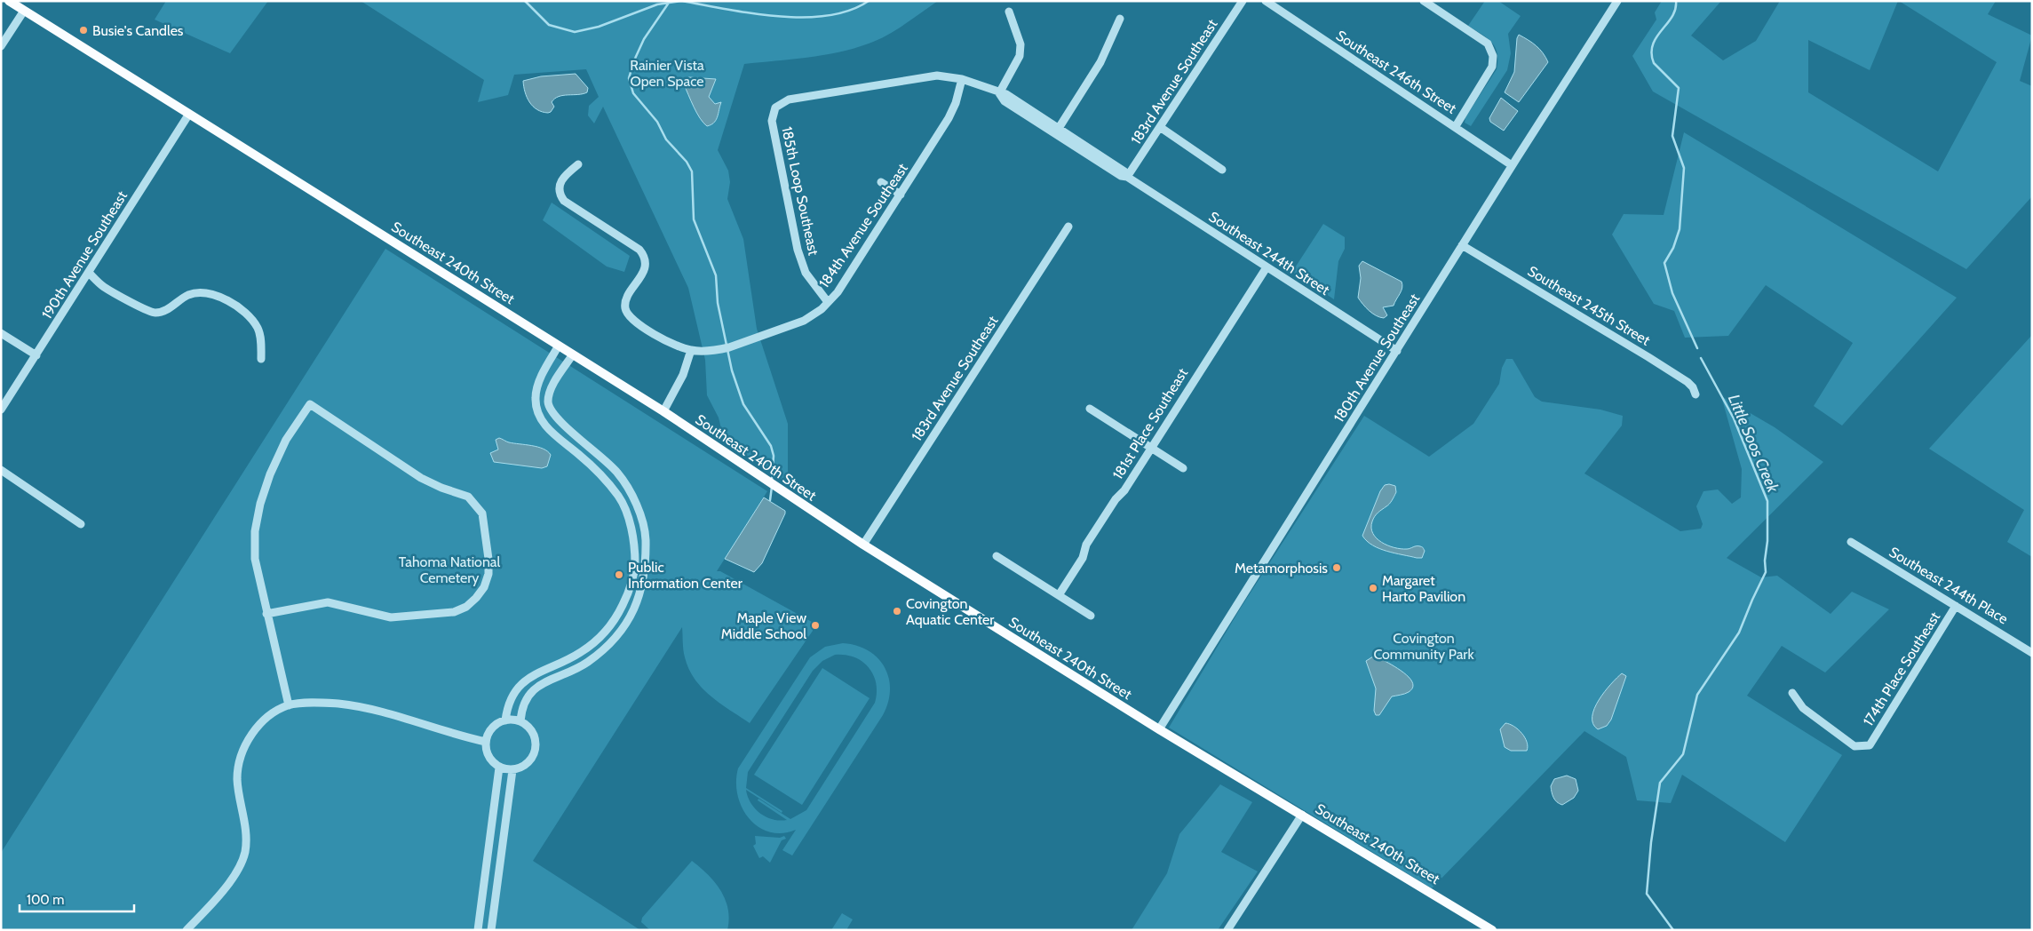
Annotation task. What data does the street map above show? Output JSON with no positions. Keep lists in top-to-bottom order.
{
  "streets": {
    "main road": ["Southeast 240th Street"],
    "street": [
      "Southeast 246th Street",
      "183rd Avenue Southeast",
      "185th Loop Southeast",
      "184th Avenue Southeast",
      "Southeast 244th Street",
      "190th Avenue Southeast",
      "Southeast 245th Street",
      "180th Avenue Southeast",
      "181st Place Southeast",
      "Southeast 244th Place",
      "174th Place Southeast"
    ]
  },
  "crossings": [
    ["Southeast 246th Street", "180th Avenue Southeast"],
    ["183rd Avenue Southeast", "Southeast 244th Street"],
    ["183rd Avenue Southeast", "Southeast 240th Street"],
    ["185th Loop Southeast", "184th Avenue Southeast"],
    ["185th Loop Southeast", "Southeast 244th Street"],
    ["184th Avenue Southeast", "Southeast 244th Street"],
    ["Southeast 244th Street", "180th Avenue Southeast"],
    ["Southeast 244th Street", "181st Place Southeast"],
    ["190th Avenue Southeast", "Southeast 240th Street"],
    ["Southeast 240th Street", "180th Avenue Southeast"],
    ["Southeast 245th Street", "180th Avenue Southeast"],
    ["Southeast 244th Place", "174th Place Southeast"]
  ],
  "water": ["Little Soos Creek"],
  "parks": ["Rainier Vista Open Space", "Tahoma National Cemetery", "Covington Community Park"],
  "places": [
    "Busie's Candles",
    "Metamorphosis",
    "Public Information Center",
    "Margaret Harto Pavilion",
    "Covington Aquatic Center",
    "Maple View Middle School"
  ],
  "scale_bar": "100 m"
}
